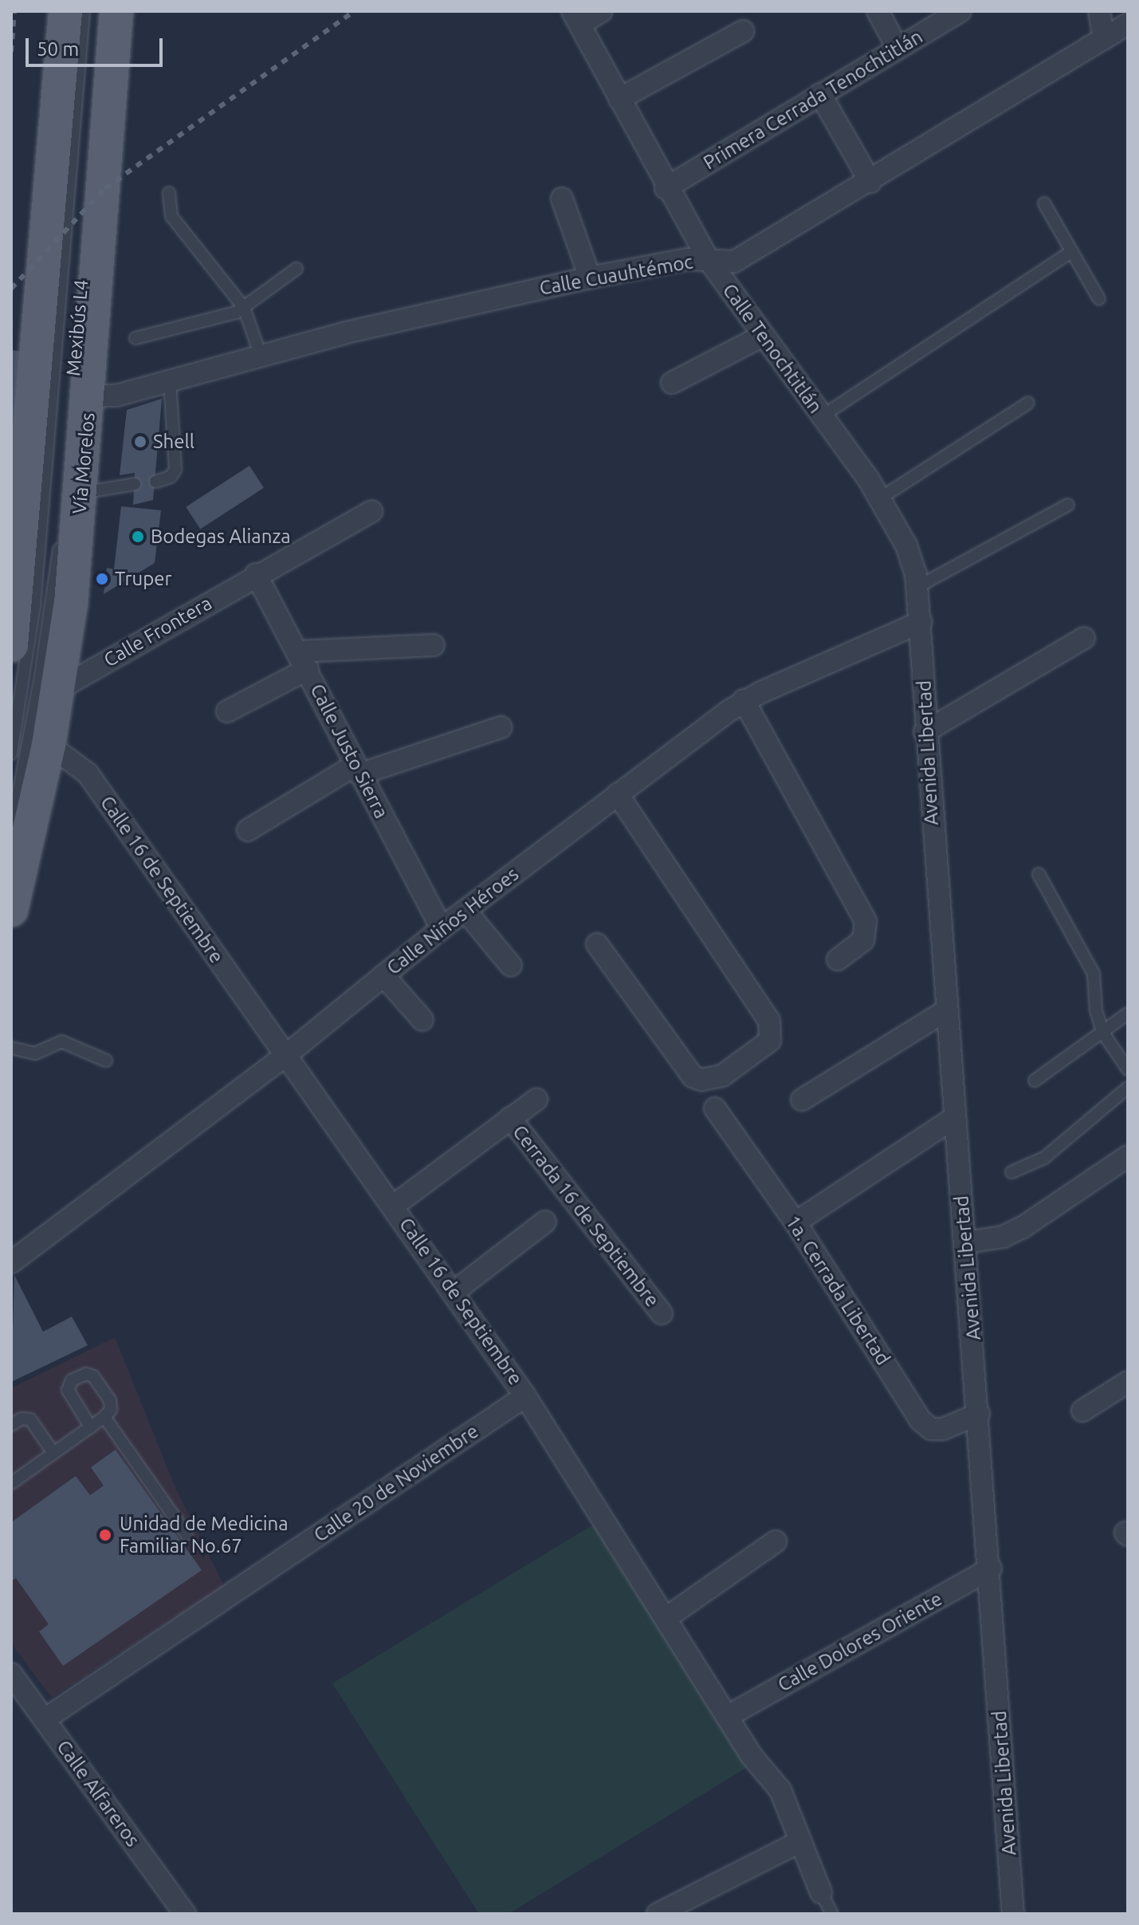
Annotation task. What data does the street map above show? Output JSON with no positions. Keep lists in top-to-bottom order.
{
  "streets": {
    "main road": ["Vía Morelos"],
    "street": [
      "Primera Cerrada Tenochtitlán",
      "Calle Cuauhtémoc",
      "Calle Tenochtitlán",
      "Calle Frontera",
      "Calle Justo Sierra",
      "Avenida Libertad",
      "Calle 16 de Septiembre",
      "Calle Niños Héroes",
      "Cerrada 16 de Septiembre",
      "1a. Cerrada Libertad",
      "Calle 20 de Noviembre",
      "Calle Dolores Oriente",
      "Calle Alfareros"
    ],
    "lane": ["Mexibús L4"]
  },
  "crossings": [
    ["Primera Cerrada Tenochtitlán", "Calle Tenochtitlán"],
    ["Calle Cuauhtémoc", "Calle Tenochtitlán"],
    ["Calle Cuauhtémoc", "Vía Morelos"],
    ["Calle Tenochtitlán", "Avenida Libertad"],
    ["Calle Tenochtitlán", "Calle Niños Héroes"],
    ["Vía Morelos", "Calle Frontera"],
    ["Vía Morelos", "Calle 16 de Septiembre"],
    ["Calle Frontera", "Calle Justo Sierra"],
    ["Calle Justo Sierra", "Calle Niños Héroes"],
    ["Avenida Libertad", "Calle Niños Héroes"],
    ["Avenida Libertad", "1a. Cerrada Libertad"],
    ["Avenida Libertad", "Calle Dolores Oriente"],
    ["Calle 16 de Septiembre", "Calle Niños Héroes"],
    ["Calle 16 de Septiembre", "Cerrada 16 de Septiembre"],
    ["Calle 16 de Septiembre", "Calle 20 de Noviembre"],
    ["Calle 16 de Septiembre", "Calle Dolores Oriente"],
    ["Calle 20 de Noviembre", "Calle Alfareros"]
  ],
  "places": [
    "Shell",
    "Bodegas Alianza",
    "Truper",
    "Unidad de Medicina Familiar No.67"
  ],
  "scale_bar": "50 m"
}
